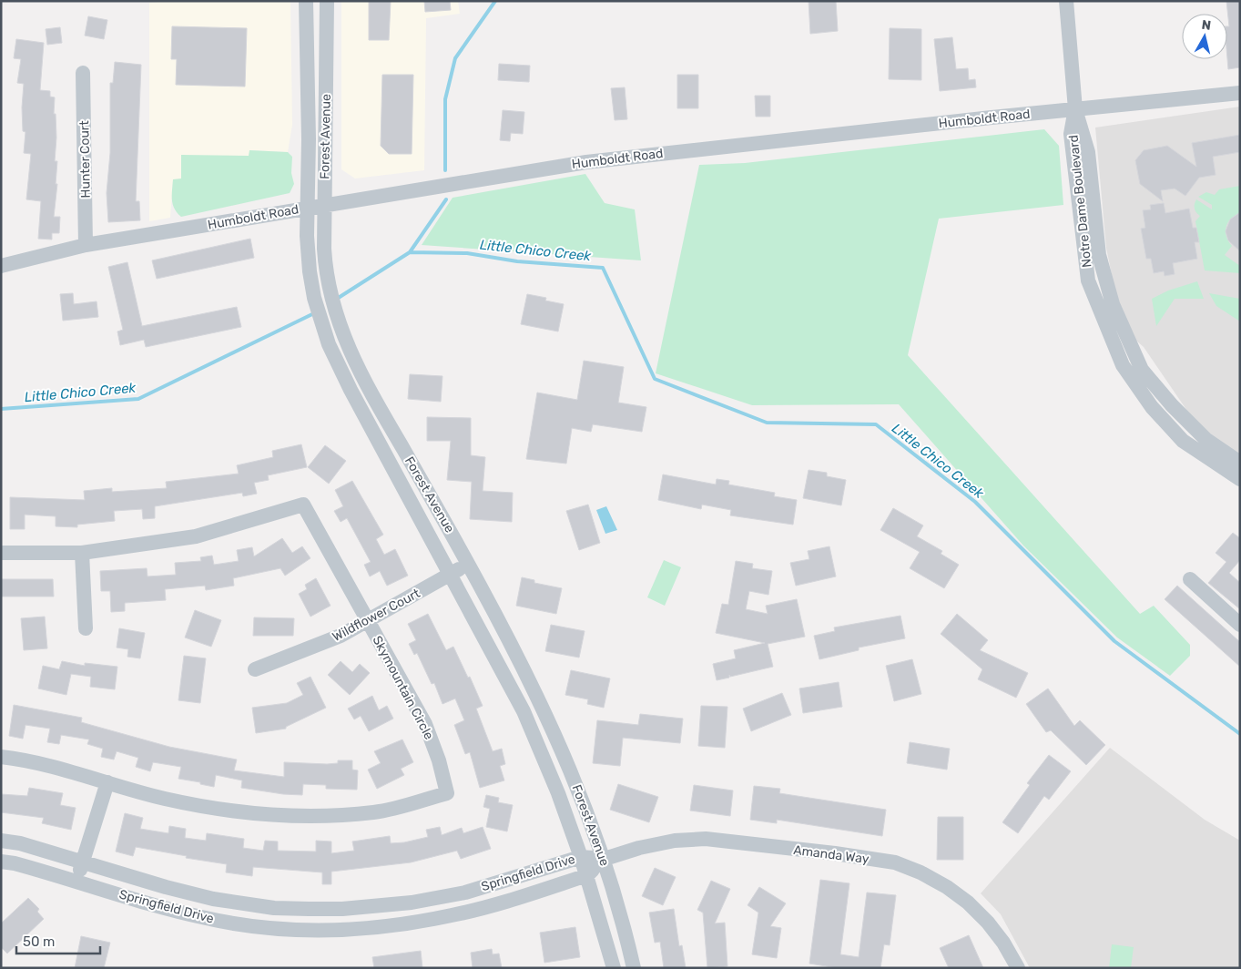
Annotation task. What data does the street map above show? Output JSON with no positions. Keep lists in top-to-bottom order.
{
  "streets": {
    "street": [
      "Humboldt Road",
      "Forest Avenue",
      "Hunter Court",
      "Notre Dame Boulevard",
      "Wildflower Court",
      "Skymountain Circle",
      "Amanda Way",
      "Springfield Drive"
    ]
  },
  "crossings": [
    ["Humboldt Road", "Forest Avenue"],
    ["Humboldt Road", "Hunter Court"],
    ["Humboldt Road", "Notre Dame Boulevard"],
    ["Forest Avenue", "Wildflower Court"],
    ["Forest Avenue", "Amanda Way"],
    ["Forest Avenue", "Springfield Drive"],
    ["Wildflower Court", "Skymountain Circle"],
    ["Amanda Way", "Springfield Drive"]
  ],
  "water": ["Little Chico Creek"],
  "scale_bar": "50 m",
  "north": "top"
}
